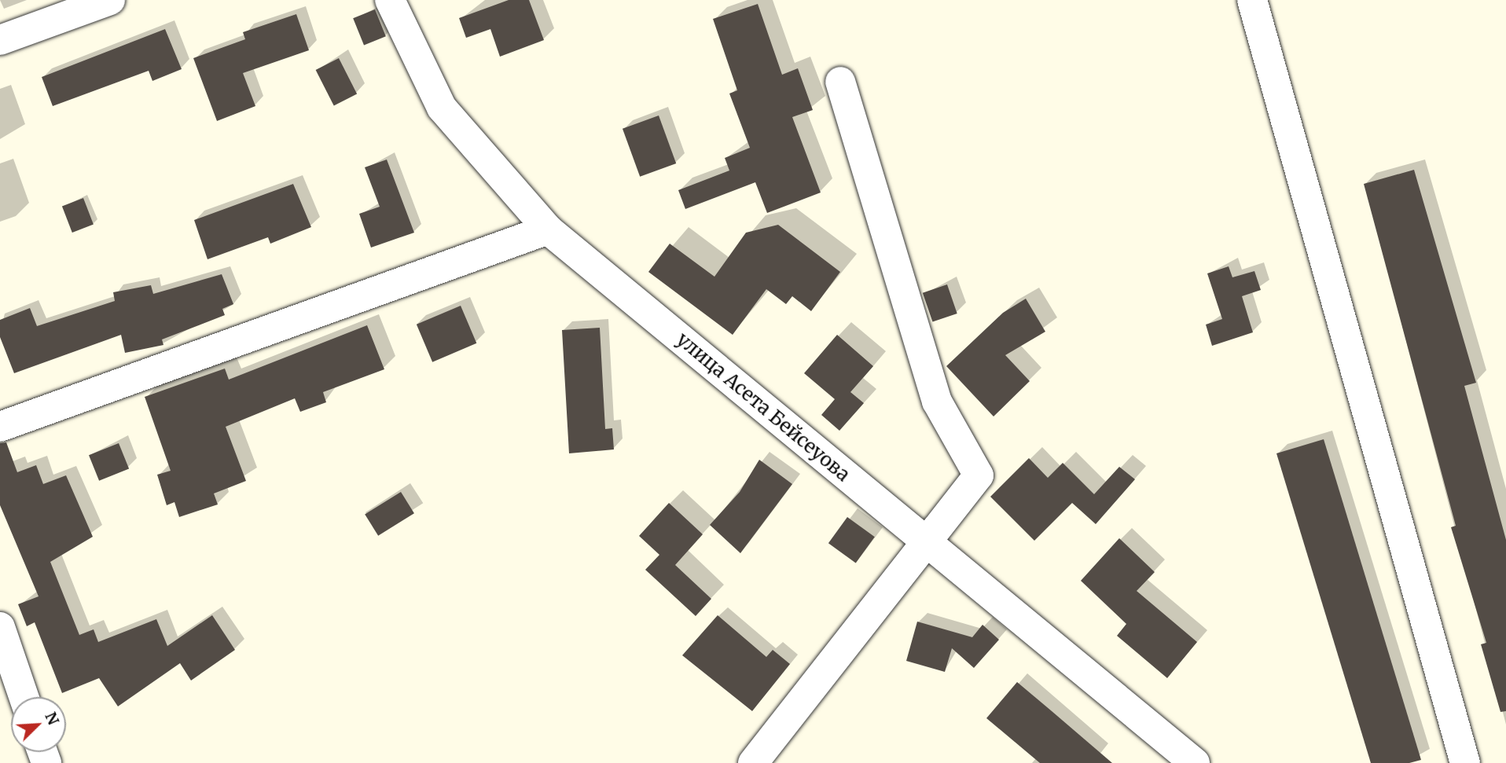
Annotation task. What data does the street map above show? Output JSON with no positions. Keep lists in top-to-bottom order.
{
  "streets": {
    "street": ["улица Асета Бейсеуова"]
  },
  "north": "top right"
}
